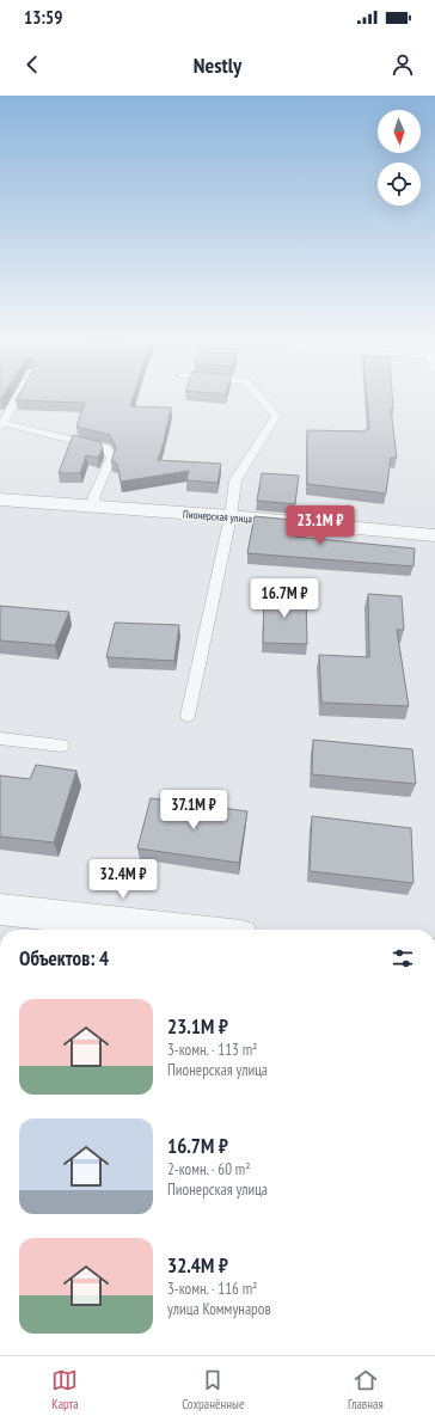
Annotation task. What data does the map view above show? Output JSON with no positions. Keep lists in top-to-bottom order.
{
  "streets": {
    "street": ["Пионерская улица"]
  },
  "north": "bottom",
  "page": {
    "status": "13:59",
    "header": "Nestly",
    "price": [
      "23.1M ₽",
      "16.7M ₽",
      "37.1M ₽",
      "32.4M ₽"
    ],
    "heading": "Объектов: 4",
    "list": [
      {
        "name": "23.1M ₽",
        "note": "3-комн. · 113 m² · Пионерская улица"
      },
      {
        "name": "16.7M ₽",
        "note": "2-комн. · 60 m² · Пионерская улица"
      },
      {
        "name": "32.4M ₽",
        "note": "3-комн. · 116 m² · улица Коммунаров"
      }
    ],
    "tabs": ["Карта", "Сохранённые", "Главная"]
  }
}
